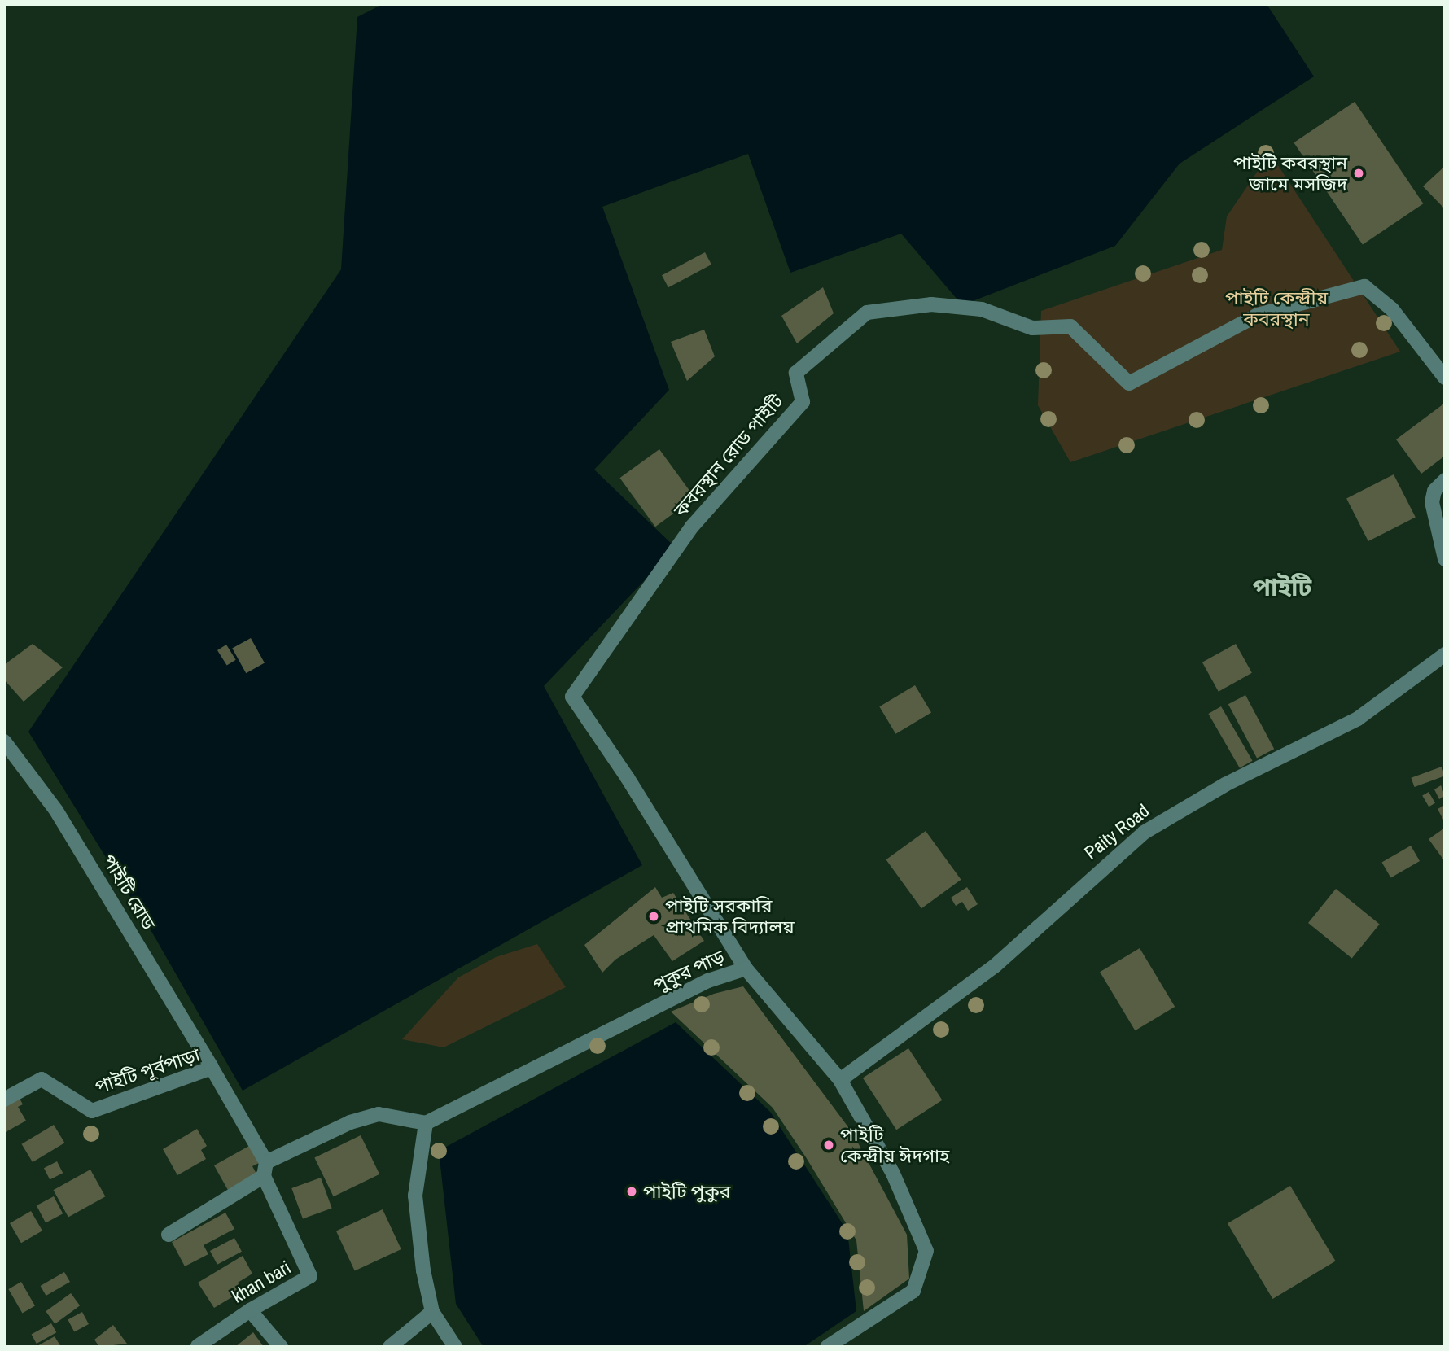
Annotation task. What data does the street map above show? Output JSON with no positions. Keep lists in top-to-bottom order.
{
  "streets": {
    "street": [
      "কবরস্থান রোড পাইটি",
      "Paity Road",
      "পাইটি রোড",
      "পুকুর পাড়",
      "পাইটি পূর্বপাড়া",
      "khan bari"
    ]
  },
  "crossings": [
    ["কবরস্থান রোড পাইটি", "পুকুর পাড়"],
    ["Paity Road", "পুকুর পাড়"],
    ["পাইটি রোড", "পাইটি পূর্বপাড়া"],
    ["পাইটি পূর্বপাড়া", "khan bari"]
  ],
  "districts": ["পাইটি"],
  "parks": ["পাইটি কেন্দ্রীয় কবরস্থান"],
  "places": [
    "পাইটি কবরস্থান জামে মসজিদ",
    "পাইটি সরকারি প্রাথমিক বিদ্যালয়",
    "পাইটি কেন্দ্রীয় ঈদগাহ",
    "পাইটি পুকুর"
  ]
}
